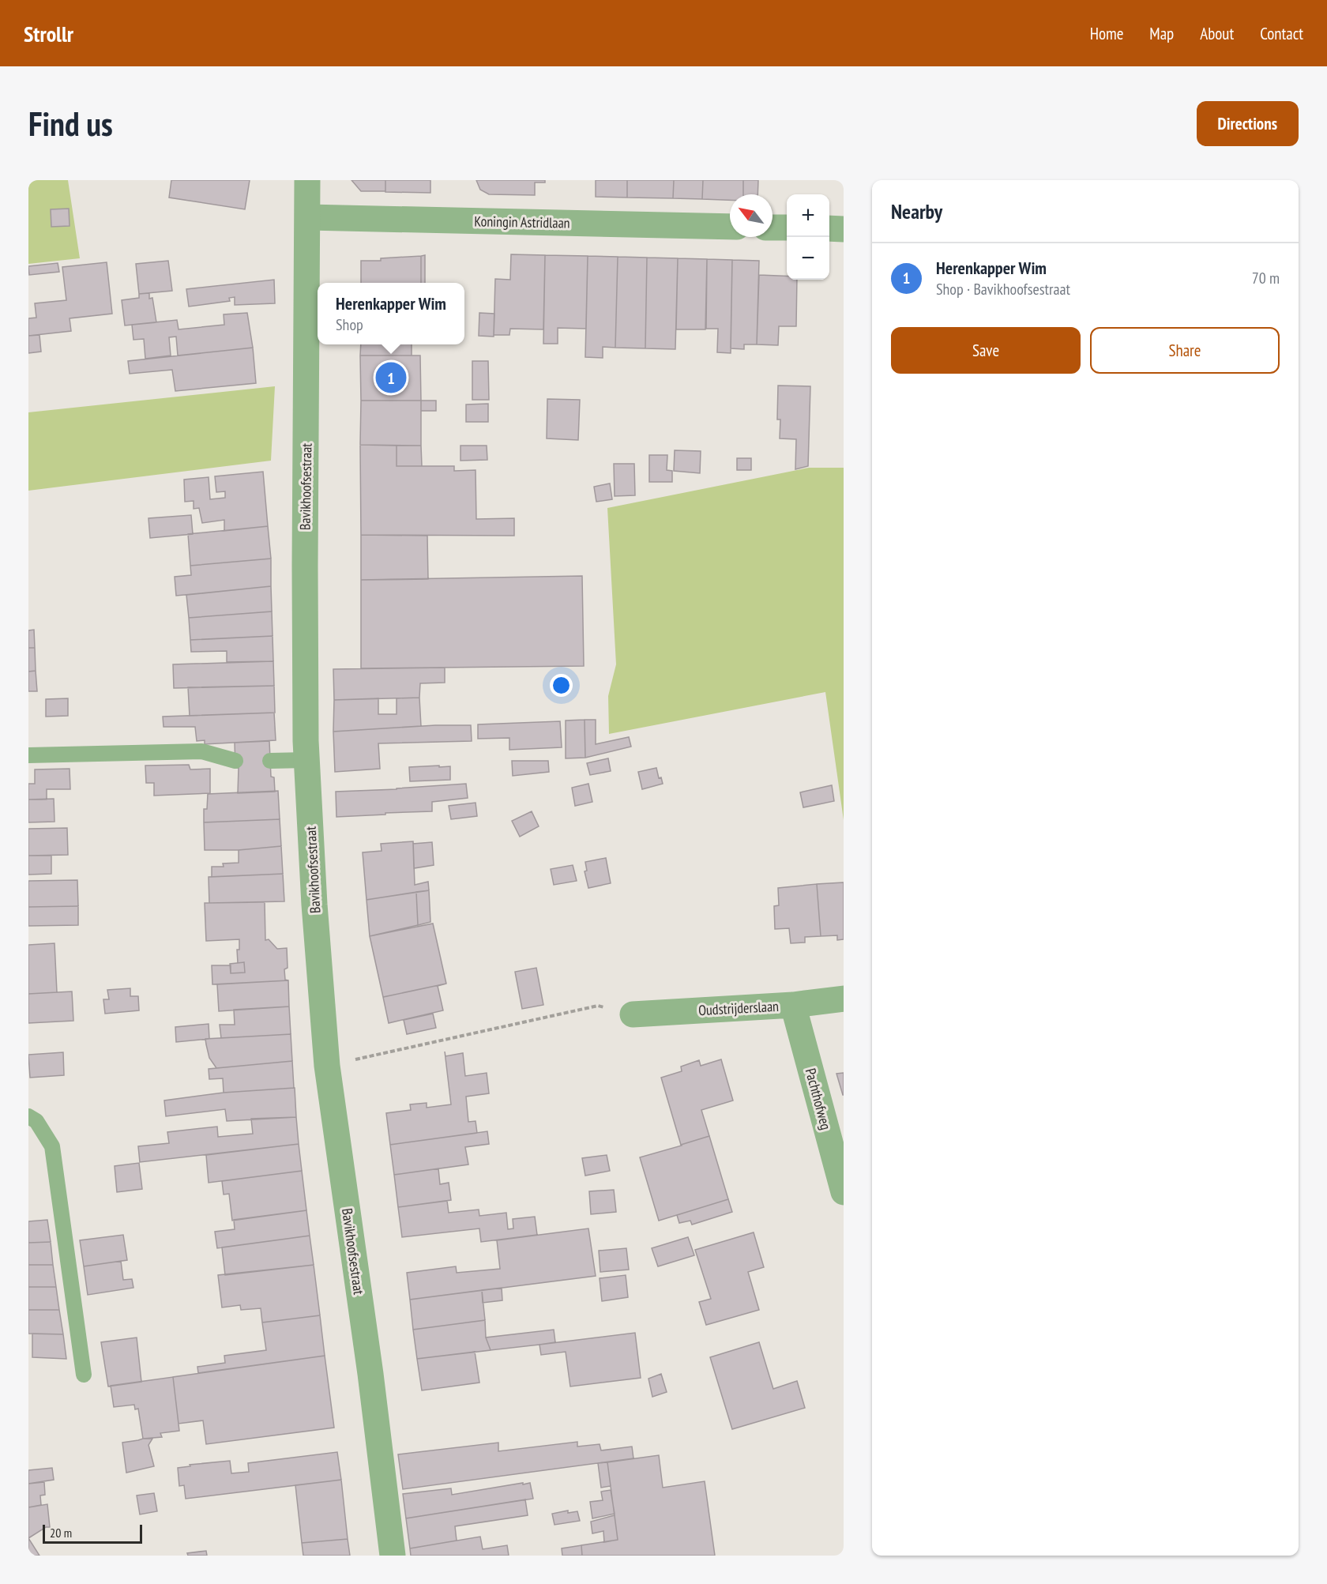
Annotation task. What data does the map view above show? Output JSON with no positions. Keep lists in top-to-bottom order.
{
  "streets": {
    "street": [
      "Koningin Astridlaan",
      "Bavikhoofsestraat",
      "Oudstrijderslaan",
      "Pachthofweg"
    ]
  },
  "crossings": [
    ["Koningin Astridlaan", "Bavikhoofsestraat"],
    ["Oudstrijderslaan", "Pachthofweg"]
  ],
  "scale_bar": "20 m",
  "north": "top left",
  "page": {
    "header": "Strollr",
    "nav": [
      "Home",
      "Map",
      "About",
      "Contact"
    ],
    "buttons": [
      "Directions",
      ["Save", "Share"]
    ],
    "title": "Find us",
    "heading": "Nearby",
    "map_buttons": ["+", "−"],
    "list": [
      {
        "mark": "1",
        "name": "Herenkapper Wim",
        "note": "Shop · Bavikhoofsestraat",
        "value": "70 m"
      }
    ],
    "popup": ["Herenkapper Wim", "Shop"],
    "pins": "1",
    "scale": "20 m"
  }
}
